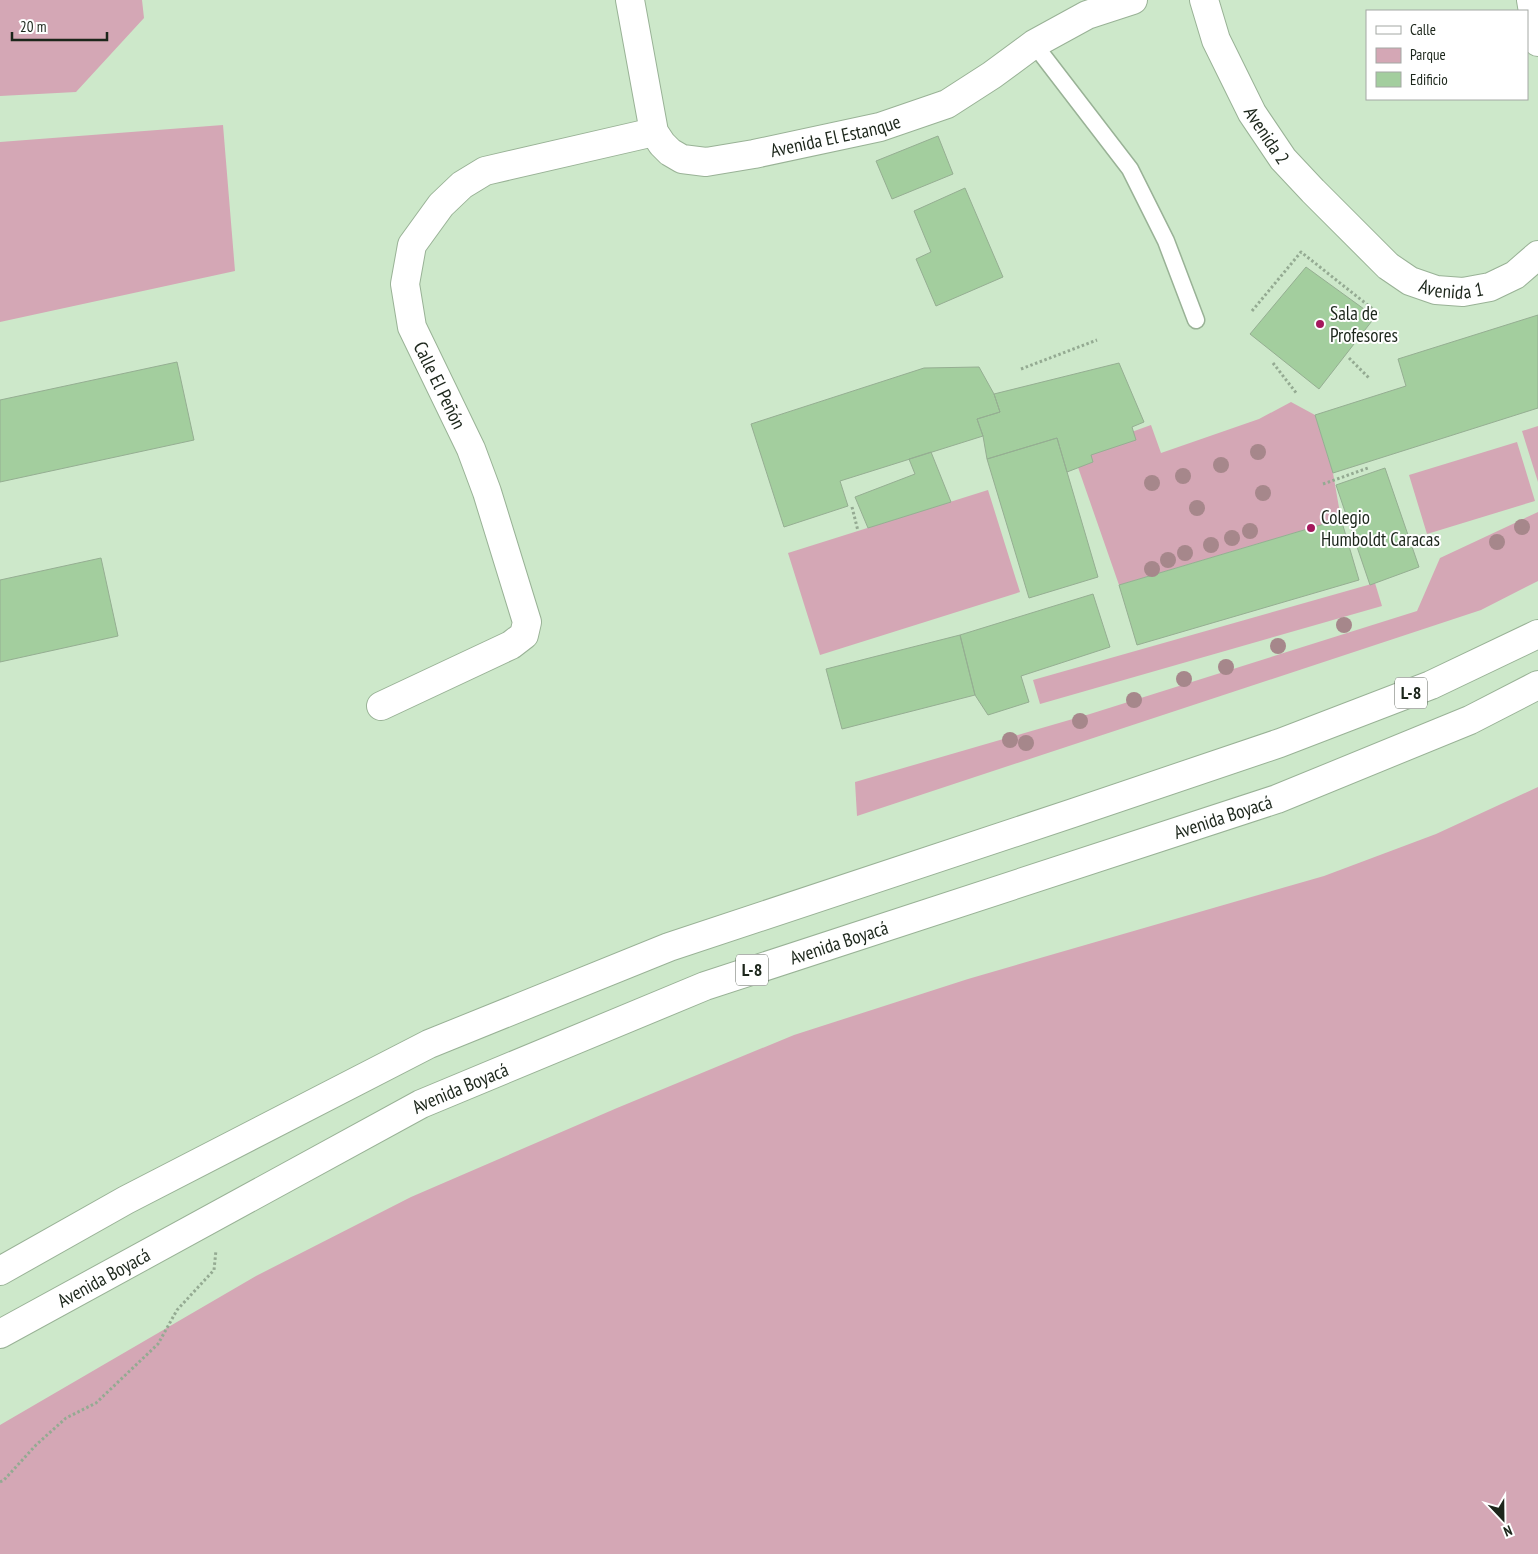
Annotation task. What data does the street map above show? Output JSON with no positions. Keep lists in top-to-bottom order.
{
  "streets": {
    "main road": [
      "Avenida 2",
      "Avenida El Estanque",
      "Avenida 1",
      "Calle El Peñón",
      "L-8",
      "Avenida Boyacá"
    ]
  },
  "crossings": [
    ["Avenida 2", "Avenida 1"],
    ["Avenida El Estanque", "Calle El Peñón"]
  ],
  "places": ["Sala de Profesores", "Colegio Humboldt Caracas"],
  "legend": ["Calle", "Parque", "Edificio"],
  "scale_bar": "20 m",
  "north": "bottom"
}
